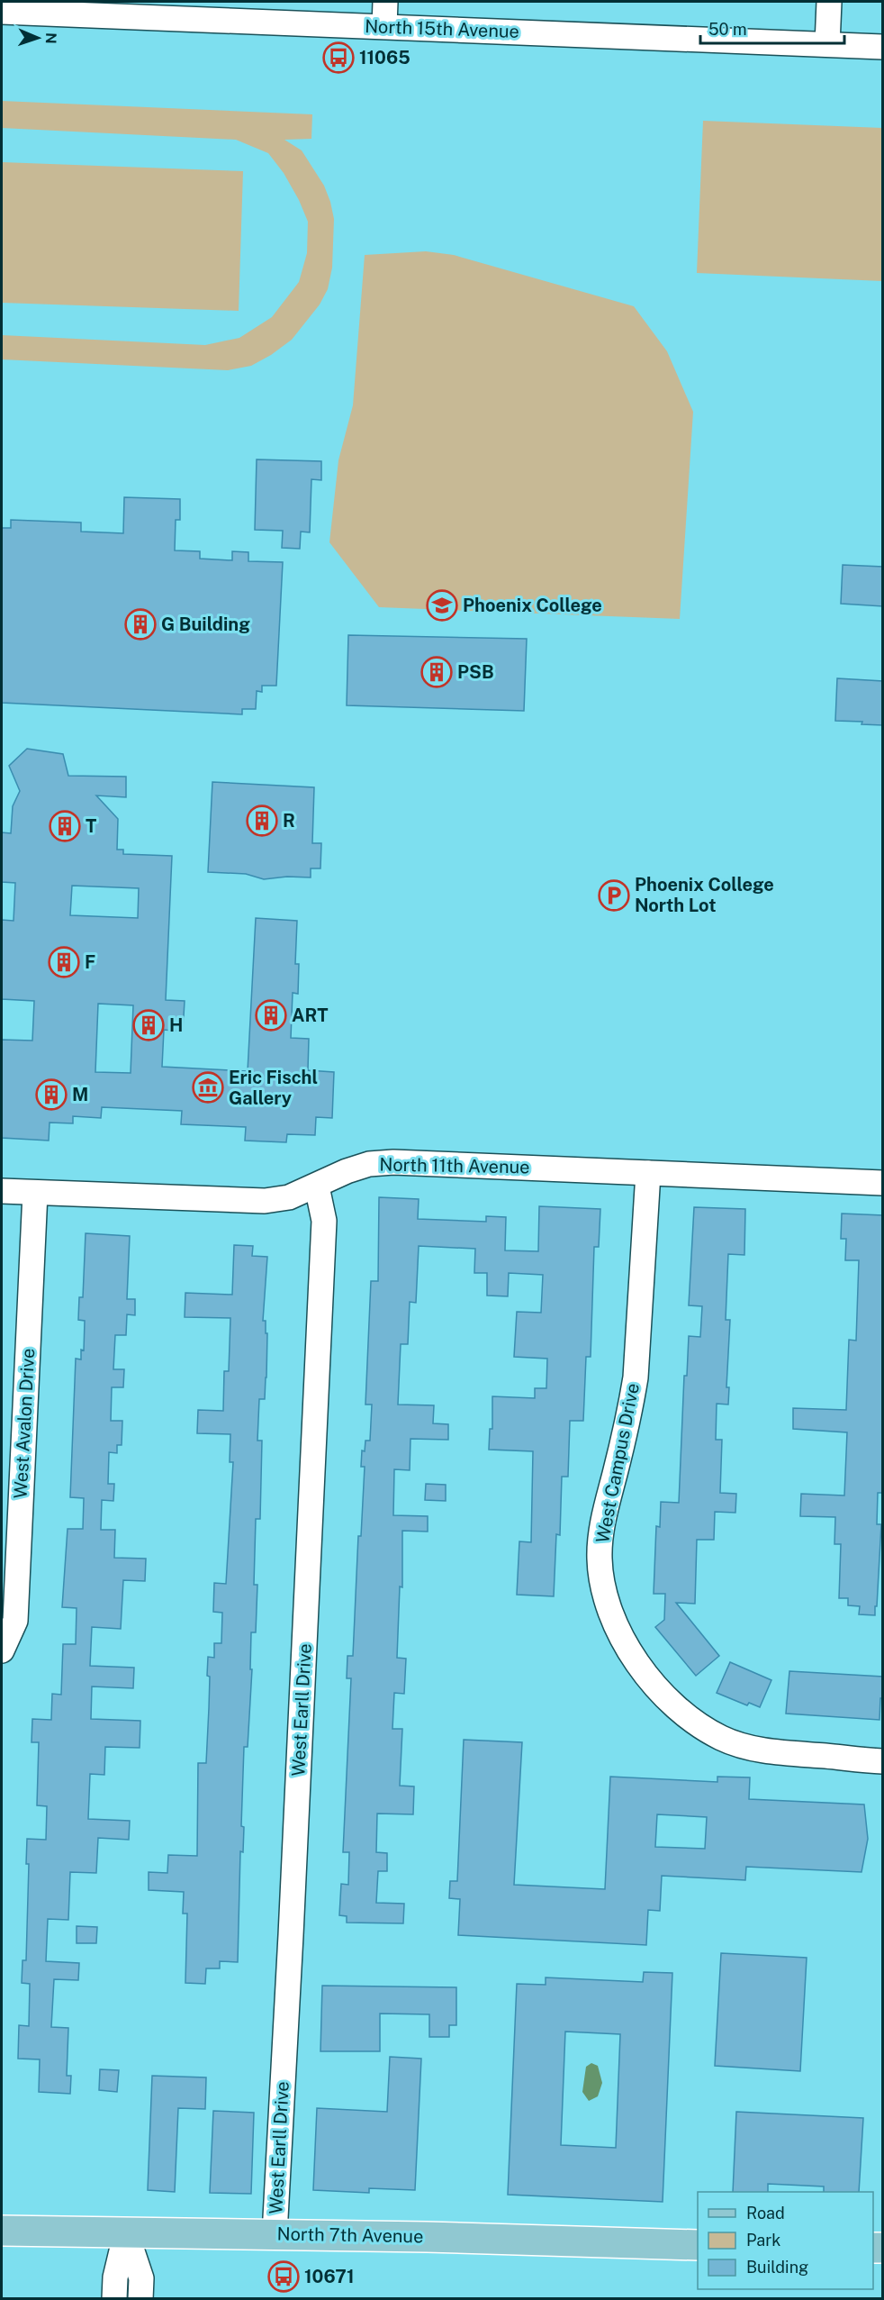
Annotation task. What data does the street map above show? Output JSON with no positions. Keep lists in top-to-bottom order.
{
  "streets": {
    "main road": ["North 7th Avenue"],
    "street": [
      "North 15th Avenue",
      "North 11th Avenue",
      "West Avalon Drive",
      "West Campus Drive",
      "West Earll Drive"
    ]
  },
  "crossings": [
    ["North 11th Avenue", "West Avalon Drive"],
    ["North 11th Avenue", "West Campus Drive"],
    ["North 11th Avenue", "West Earll Drive"],
    ["West Earll Drive", "North 7th Avenue"]
  ],
  "places": {
    "bus stop": ["11065", "10671"],
    "school or university": ["Phoenix College"],
    "building": [
      "G Building",
      "PSB",
      "R",
      "T",
      "F",
      "ART",
      "H",
      "M"
    ],
    "parking": ["Phoenix College North Lot"],
    "museum": ["Eric Fischl Gallery"]
  },
  "legend": ["Road", "Park", "Building"],
  "scale_bar": "50 m",
  "north": "right"
}
